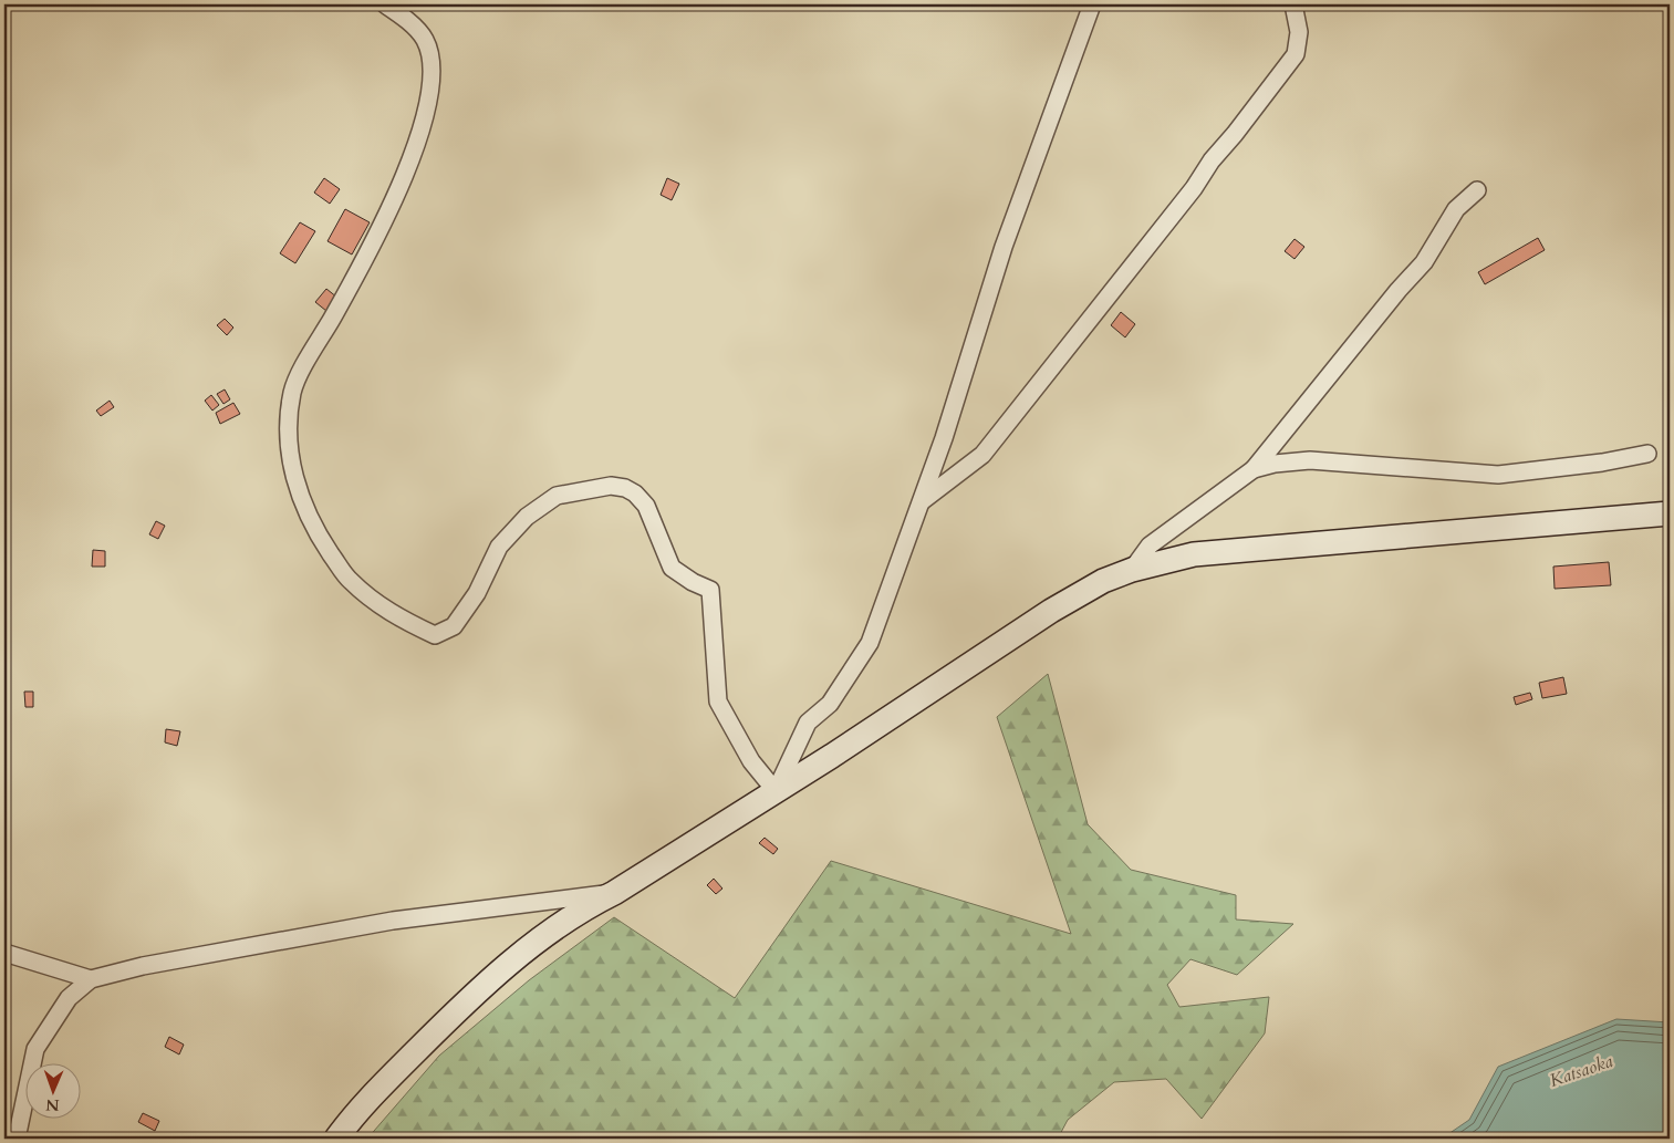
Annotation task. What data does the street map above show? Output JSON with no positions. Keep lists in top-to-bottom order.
{
  "water": ["Katsaoka"],
  "north": "bottom"
}
